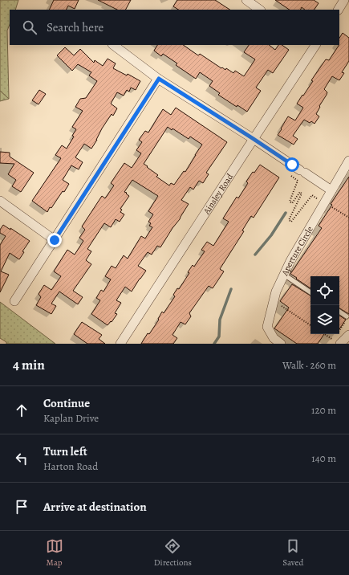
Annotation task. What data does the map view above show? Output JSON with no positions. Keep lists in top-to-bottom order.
{
  "streets": {
    "street": ["Ainsley Road", "Aperture Circle"]
  },
  "page": {
    "search": "Search here",
    "heading": ["4 min", "Walk · 260 m"],
    "list": [
      ["Continue", "Kaplan Drive", "120 m"],
      ["Turn left", "Harton Road", "140 m"],
      "Arrive at destination"
    ],
    "nav": ["Map", "Directions", "Saved"]
  }
}
